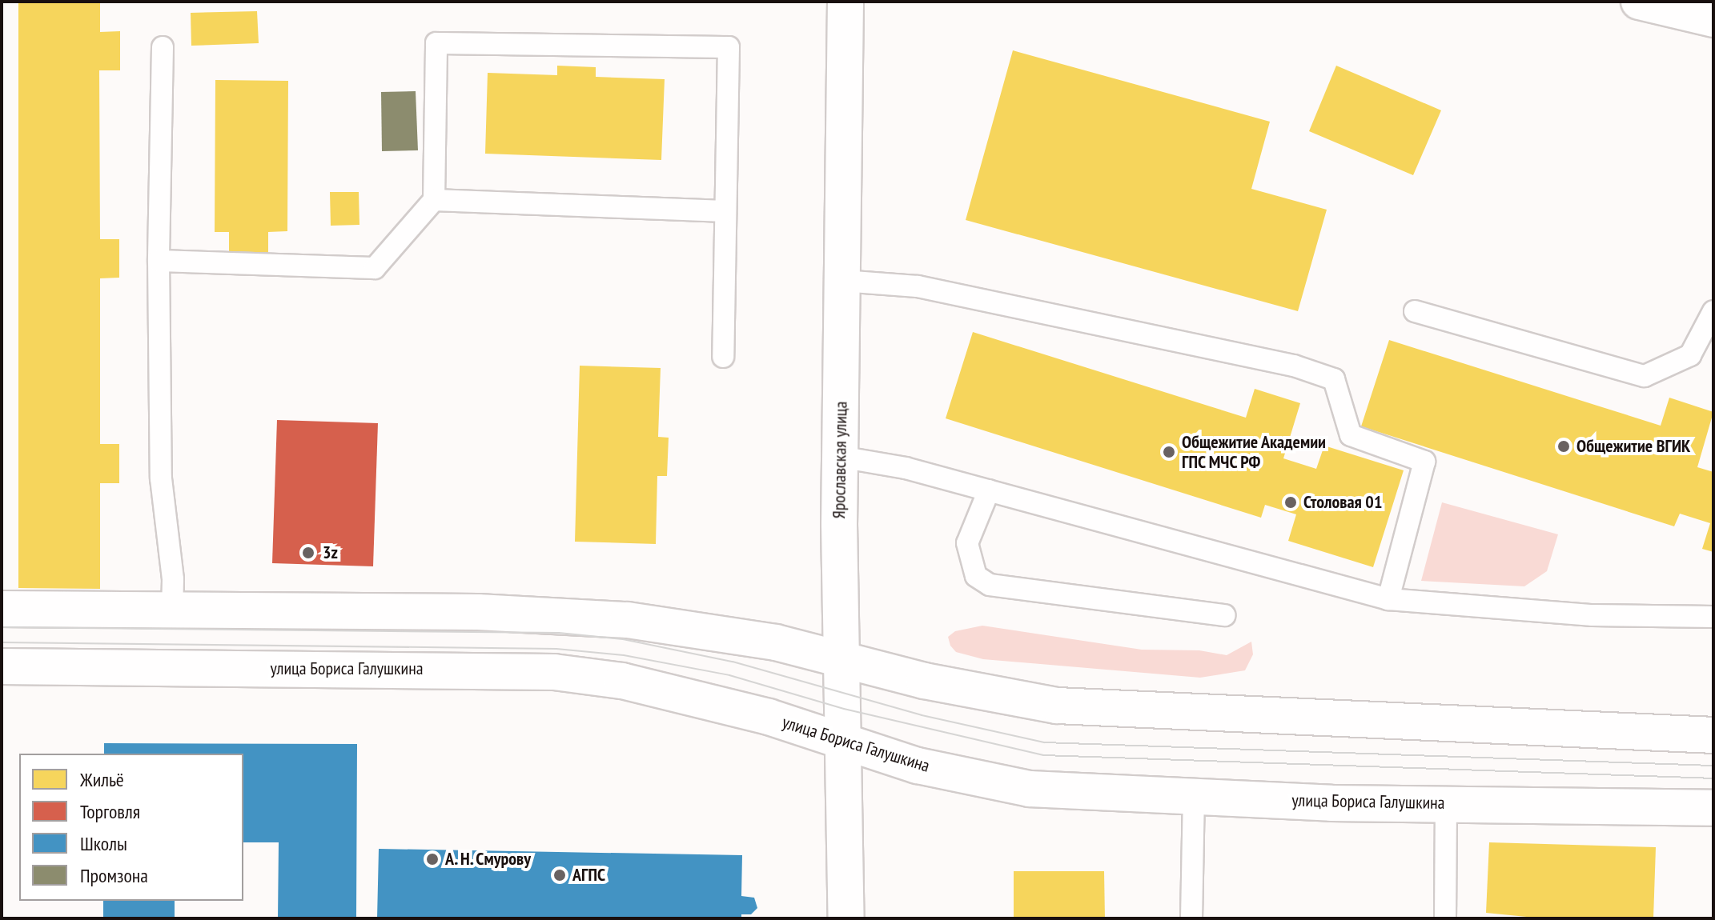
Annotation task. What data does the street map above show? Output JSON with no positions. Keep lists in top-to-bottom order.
{
  "streets": {
    "main road": ["Ярославская улица", "улица Бориса Галушкина"]
  },
  "crossings": [
    ["Ярославская улица", "улица Бориса Галушкина"]
  ],
  "places": [
    "Общежитие ВГИК",
    "Общежитие Академии ГПС МЧС РФ",
    "Столовая 01",
    "3z",
    "А. Н. Смурову",
    "АГПС"
  ],
  "legend": [
    "Жильё",
    "Торговля",
    "Школы",
    "Промзона"
  ]
}
